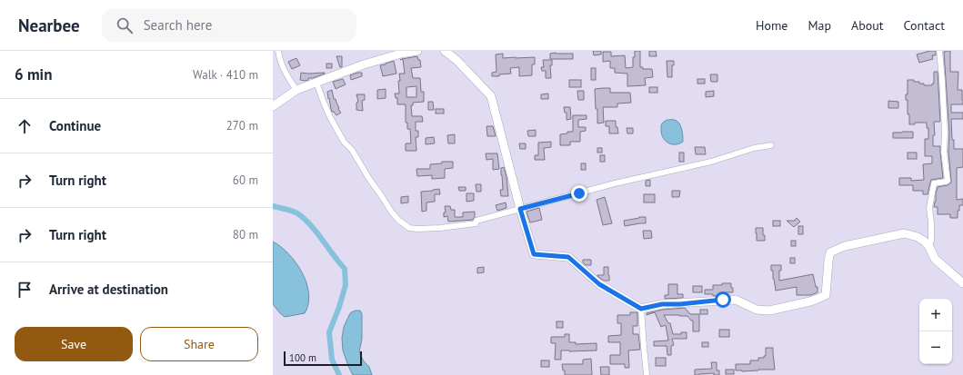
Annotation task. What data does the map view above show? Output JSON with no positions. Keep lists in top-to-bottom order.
{
  "scale_bar": "100 m",
  "page": {
    "header": "Nearbee",
    "search": "Search here",
    "nav": [
      "Home",
      "Map",
      "About",
      "Contact"
    ],
    "heading": ["6 min", "Walk · 410 m"],
    "list": [
      ["Continue", "270 m"],
      ["Turn right", "60 m"],
      ["Turn right", "80 m"],
      "Arrive at destination"
    ],
    "map_buttons": ["+", "−"],
    "buttons": ["Save", "Share"],
    "scale": "100 m"
  }
}
